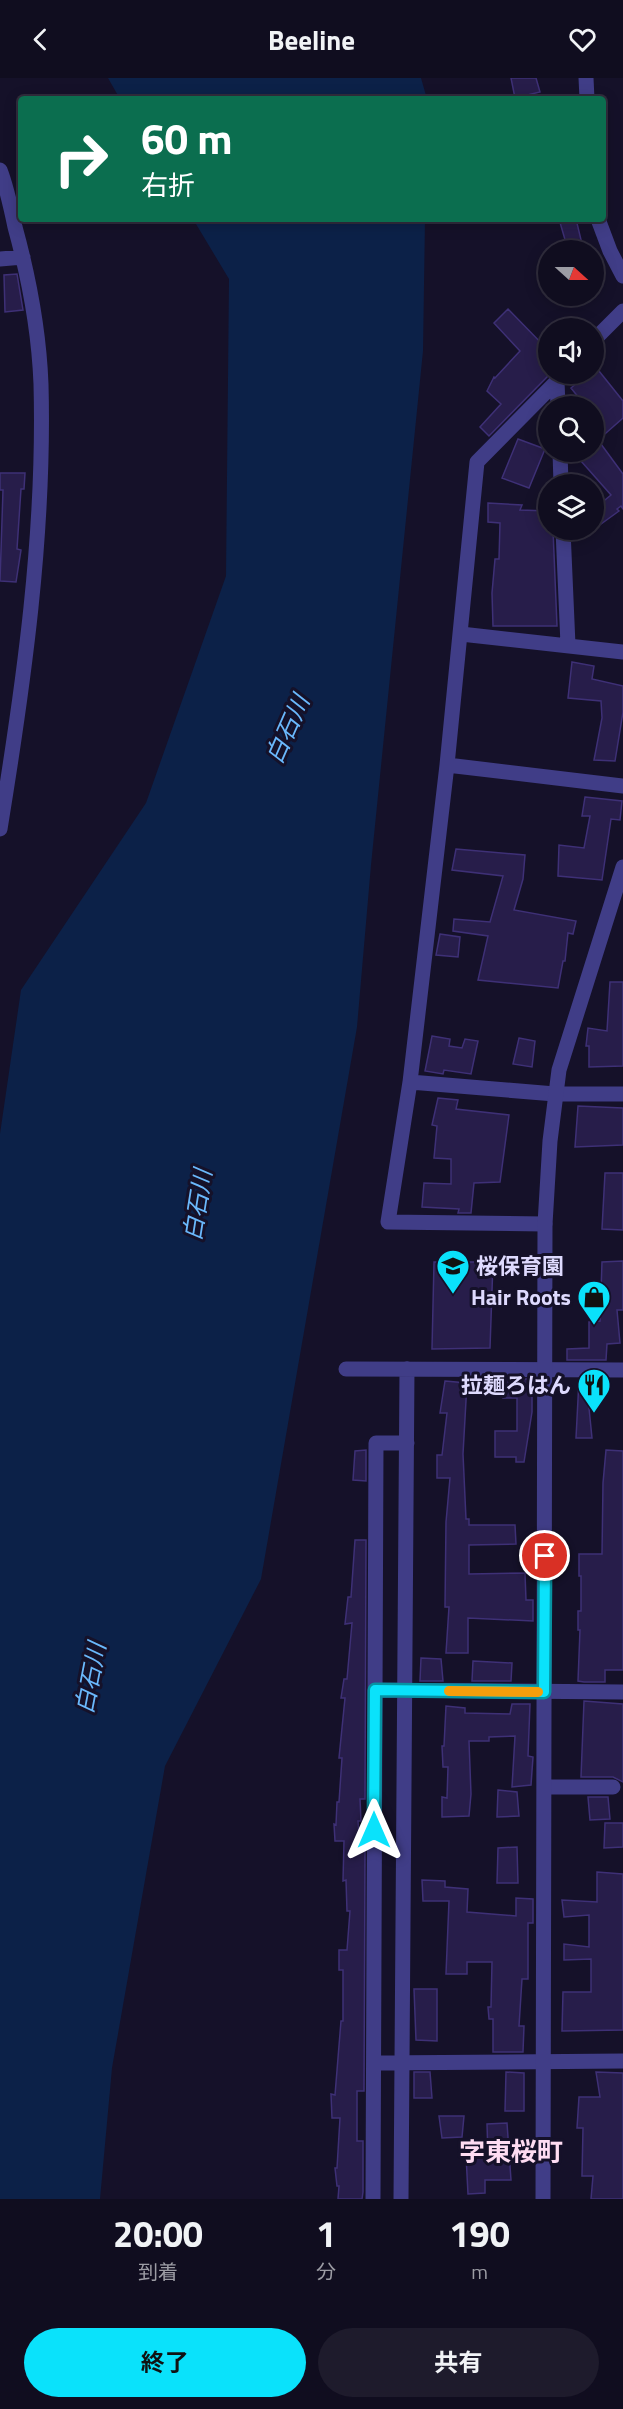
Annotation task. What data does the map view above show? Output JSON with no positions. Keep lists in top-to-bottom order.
{
  "districts": ["字東桜町"],
  "water": ["白石川"],
  "places": {
    "school or university": ["桜保育園"],
    "shop": ["Hair Roots"],
    "restaurant": ["拉麺ろはん"]
  },
  "north": "right",
  "page": {
    "header": "Beeline",
    "turn": ["60 m", "右折"],
    "eta": [
      "20:00",
      "到着",
      "1",
      "分",
      "190",
      "m"
    ],
    "buttons": ["終了", "共有"]
  }
}
